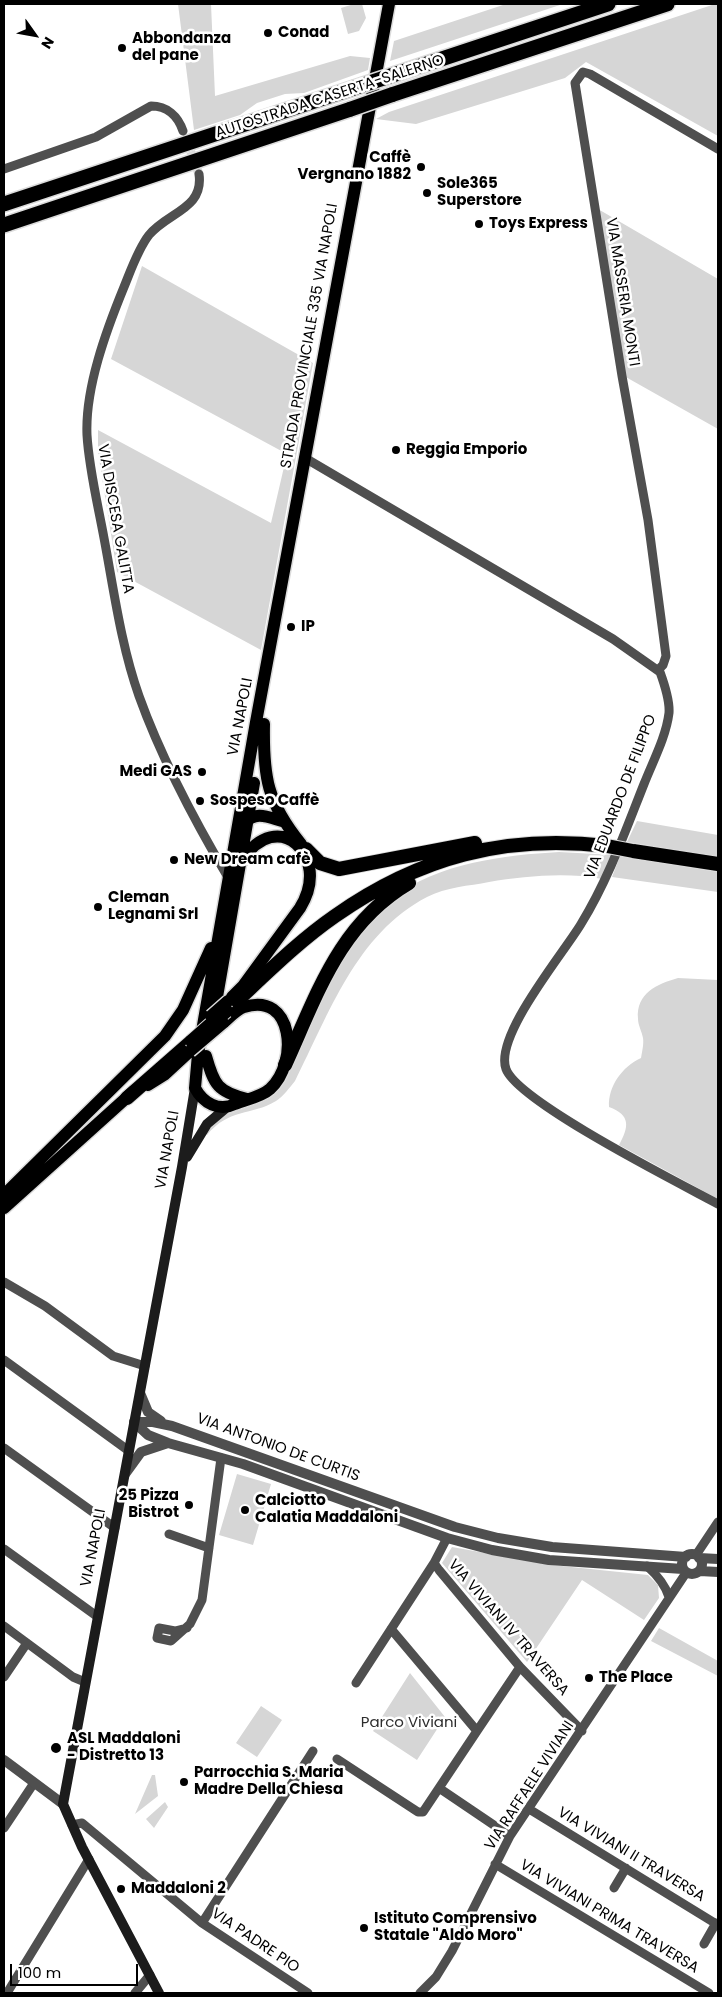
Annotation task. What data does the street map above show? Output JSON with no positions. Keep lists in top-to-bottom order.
{
  "streets": {
    "highway": ["AUTOSTRADA CASERTA-SALERNO"],
    "main road": ["STRADA PROVINCIALE 335 VIA NAPOLI", "VIA NAPOLI"],
    "street": [
      "VIA MASSERIA MONTI",
      "VIA DISCESA GALITTA",
      "VIA EDUARDO DE FILIPPO",
      "VIA ANTONIO DE CURTIS",
      "VIA VIVIANI IV TRAVERSA",
      "VIA RAFFAELE VIVIANI",
      "VIA VIVIANI II TRAVERSA",
      "VIA VIVIANI PRIMA TRAVERSA",
      "VIA PADRE PIO"
    ]
  },
  "crossings": [
    ["VIA MASSERIA MONTI", "VIA EDUARDO DE FILIPPO"],
    ["STRADA PROVINCIALE 335 VIA NAPOLI", "VIA NAPOLI"],
    ["VIA DISCESA GALITTA", "VIA NAPOLI"],
    ["VIA NAPOLI", "VIA ANTONIO DE CURTIS"],
    ["VIA ANTONIO DE CURTIS", "VIA VIVIANI IV TRAVERSA"],
    ["VIA ANTONIO DE CURTIS", "VIA RAFFAELE VIVIANI"],
    ["VIA VIVIANI IV TRAVERSA", "VIA RAFFAELE VIVIANI"],
    ["VIA RAFFAELE VIVIANI", "VIA VIVIANI II TRAVERSA"],
    ["VIA RAFFAELE VIVIANI", "VIA VIVIANI PRIMA TRAVERSA"]
  ],
  "parks": ["Parco Viviani"],
  "places": [
    "Conad",
    "Abbondanza del pane",
    "Caffè Vergnano 1882",
    "Sole365 Superstore",
    "Toys Express",
    "Reggia Emporio",
    "IP",
    "Medi GAS",
    "Sospeso Caffè",
    "New Dream cafè",
    "Cleman Legnami Srl",
    "25 Pizza Bistrot",
    "Calciotto Calatia Maddaloni",
    "The Place",
    "ASL Maddaloni - Distretto 13",
    "Parrocchia S. Maria Madre Della Chiesa",
    "Maddaloni 2",
    "Istituto Comprensivo Statale \"Aldo Moro\""
  ],
  "scale_bar": "100 m",
  "north": "bottom right"
}
